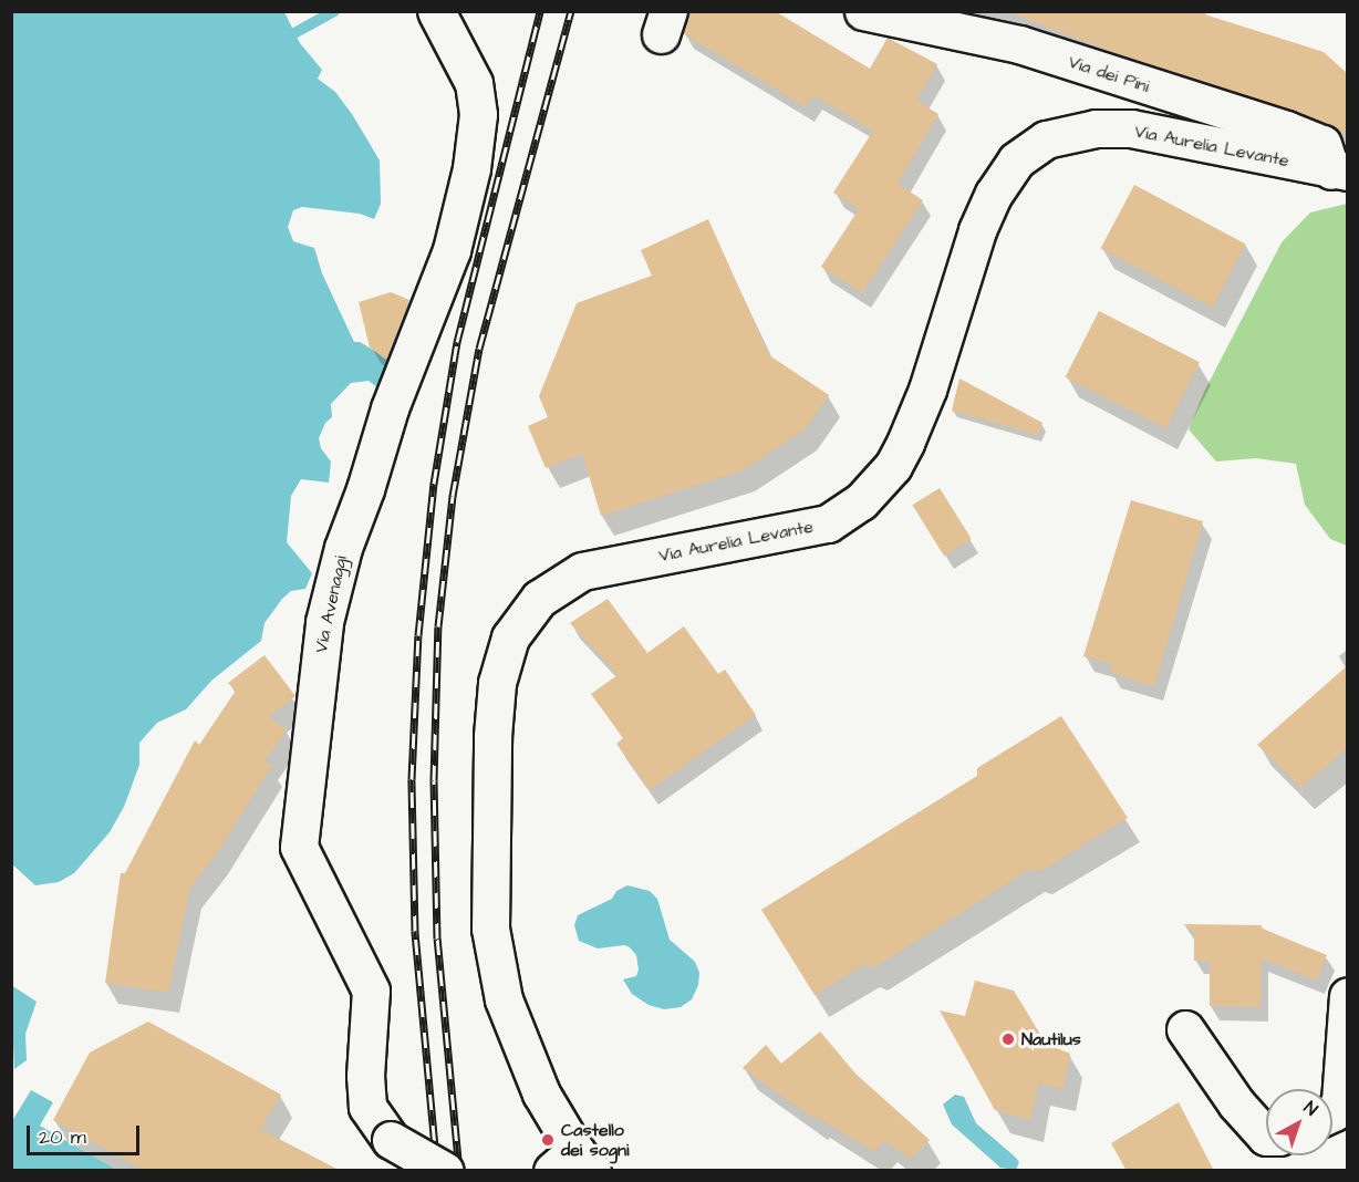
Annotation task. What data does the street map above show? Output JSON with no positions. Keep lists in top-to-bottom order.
{
  "streets": {
    "street": ["Via dei Pini", "Via Aurelia Levante", "Via Avenaggi"]
  },
  "crossings": [
    ["Via dei Pini", "Via Aurelia Levante"]
  ],
  "places": ["Nautilus", "Castello dei sogni"],
  "scale_bar": "20 m",
  "north": "top right"
}
